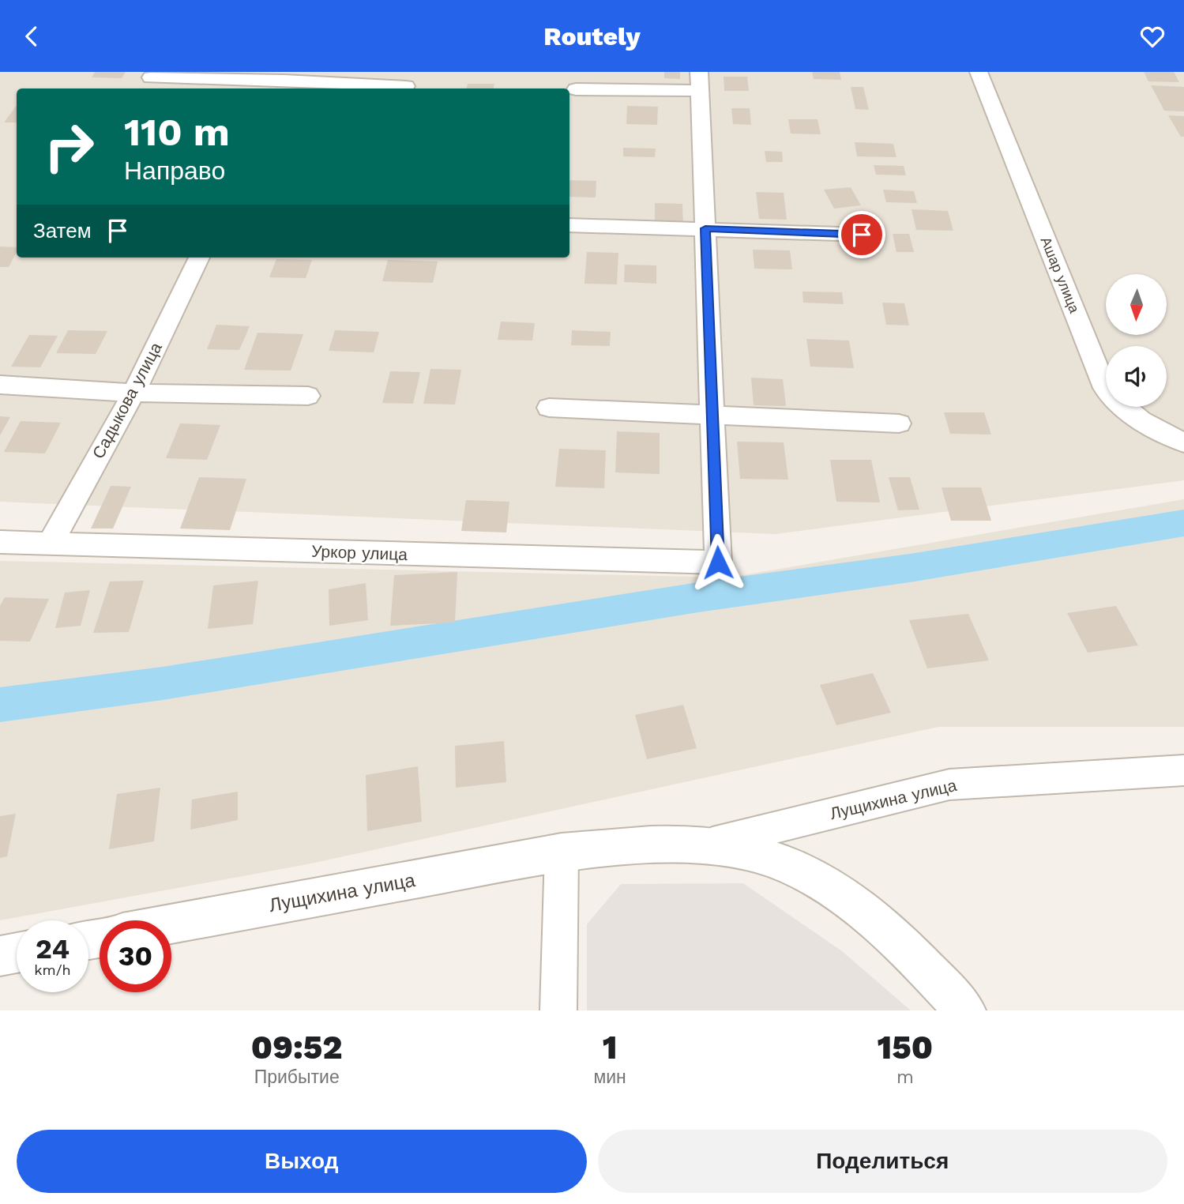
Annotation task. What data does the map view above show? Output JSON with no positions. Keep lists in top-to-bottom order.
{
  "streets": {
    "street": [
      "Ашар улица",
      "Садыкова улица",
      "Уркор улица",
      "Лущихина улица"
    ]
  },
  "crossings": [
    ["Садыкова улица", "Уркор улица"]
  ],
  "north": "bottom",
  "page": {
    "header": "Routely",
    "turn": ["110 m", "Направо"],
    "then": "Затем",
    "speed": "24 km/h",
    "limit": "30",
    "eta": [
      "09:52",
      "Прибытие",
      "1",
      "мин",
      "150",
      "m"
    ],
    "buttons": ["Выход", "Поделиться"]
  }
}
